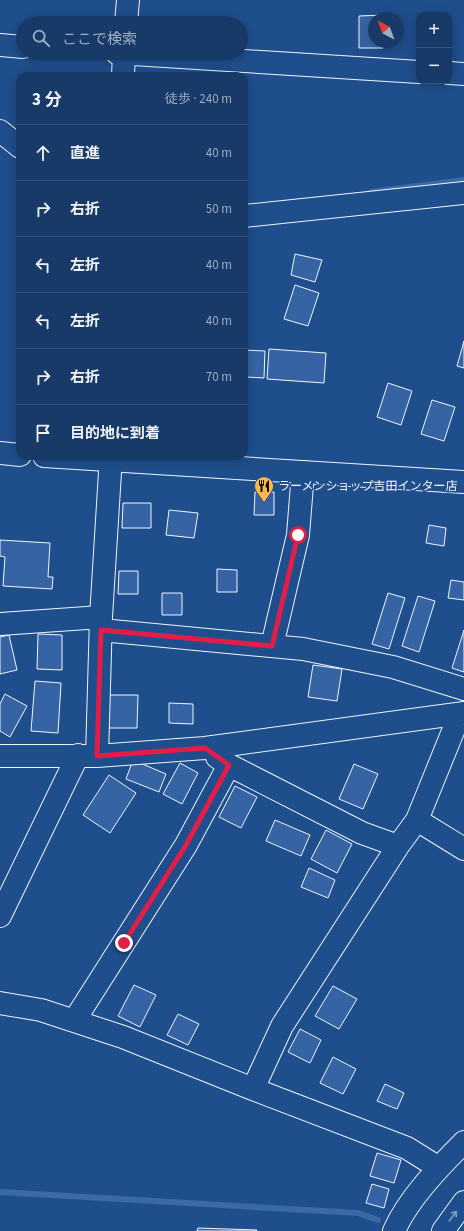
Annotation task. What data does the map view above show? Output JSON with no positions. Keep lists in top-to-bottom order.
{
  "places": {
    "restaurant": ["ラーメンショップ吉田インター店"]
  },
  "north": "top left",
  "page": {
    "map_buttons": ["+", "−"],
    "search": "ここで検索",
    "heading": ["3 分", "徒歩 · 240 m"],
    "list": [
      ["直進", "40 m"],
      ["右折", "50 m"],
      ["左折", "40 m"],
      ["左折", "40 m"],
      ["右折", "70 m"],
      "目的地に到着"
    ]
  }
}
